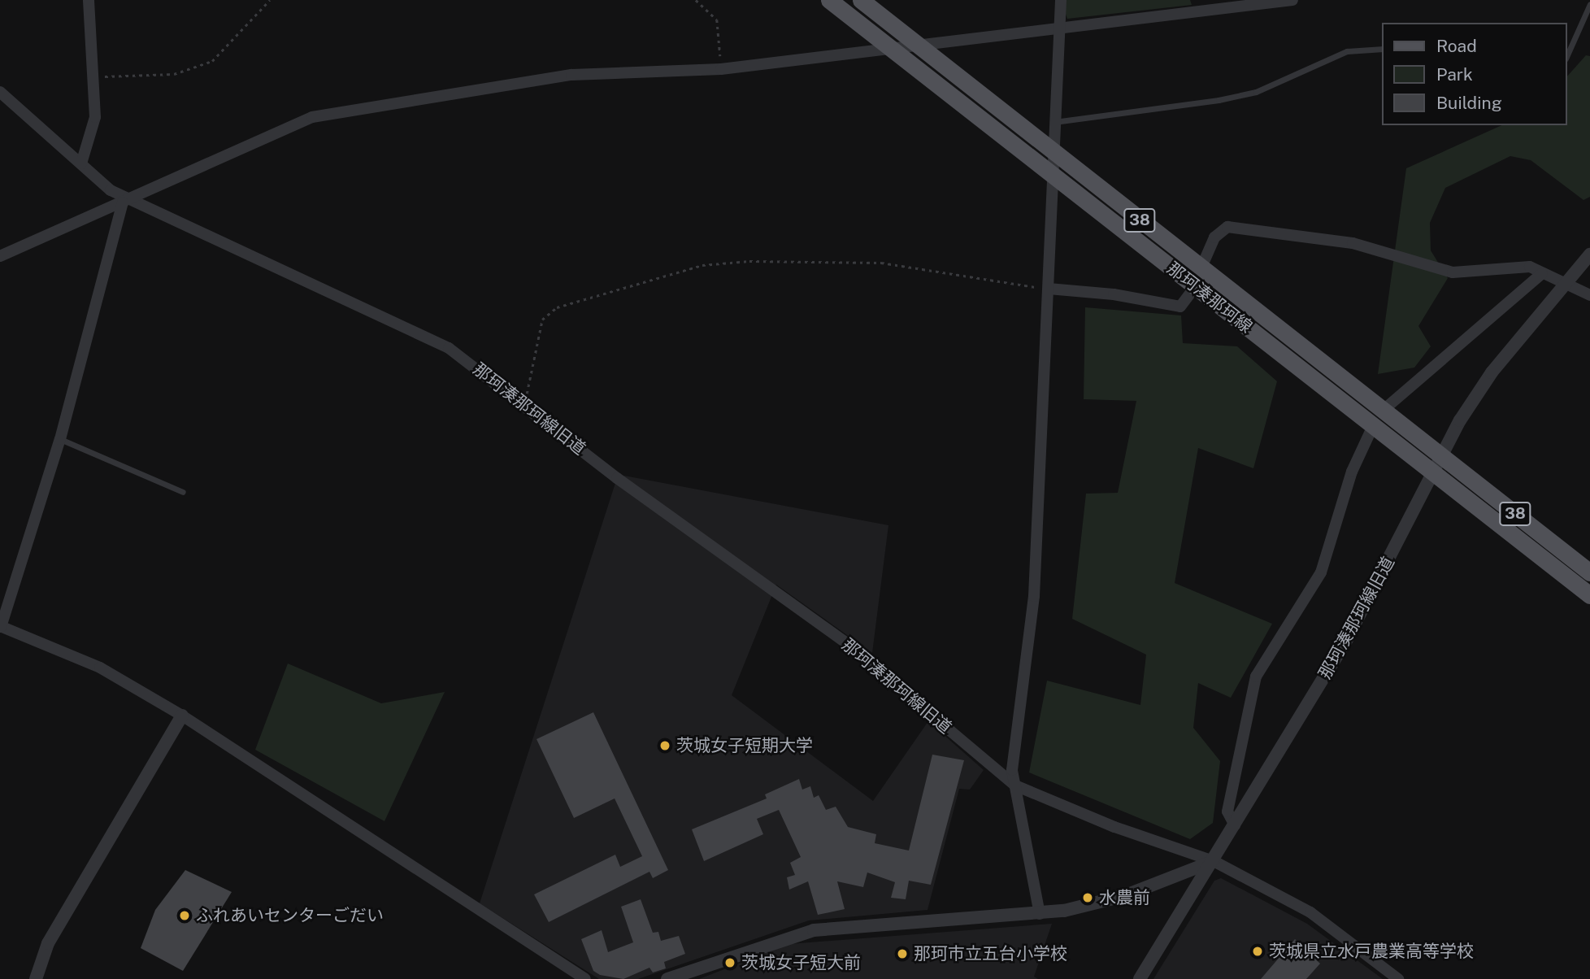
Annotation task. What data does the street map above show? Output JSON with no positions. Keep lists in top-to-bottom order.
{
  "streets": {
    "main road": ["38", "那珂湊那珂線"],
    "street": ["那珂湊那珂線旧道"]
  },
  "crossings": [
    ["那珂湊那珂線", "那珂湊那珂線旧道"]
  ],
  "places": [
    "茨城女子短期大学",
    "水農前",
    "ふれあいセンターごだい",
    "茨城県立水戸農業高等学校",
    "那珂市立五台小学校",
    "茨城女子短大前"
  ],
  "legend": ["Road", "Park", "Building"]
}
